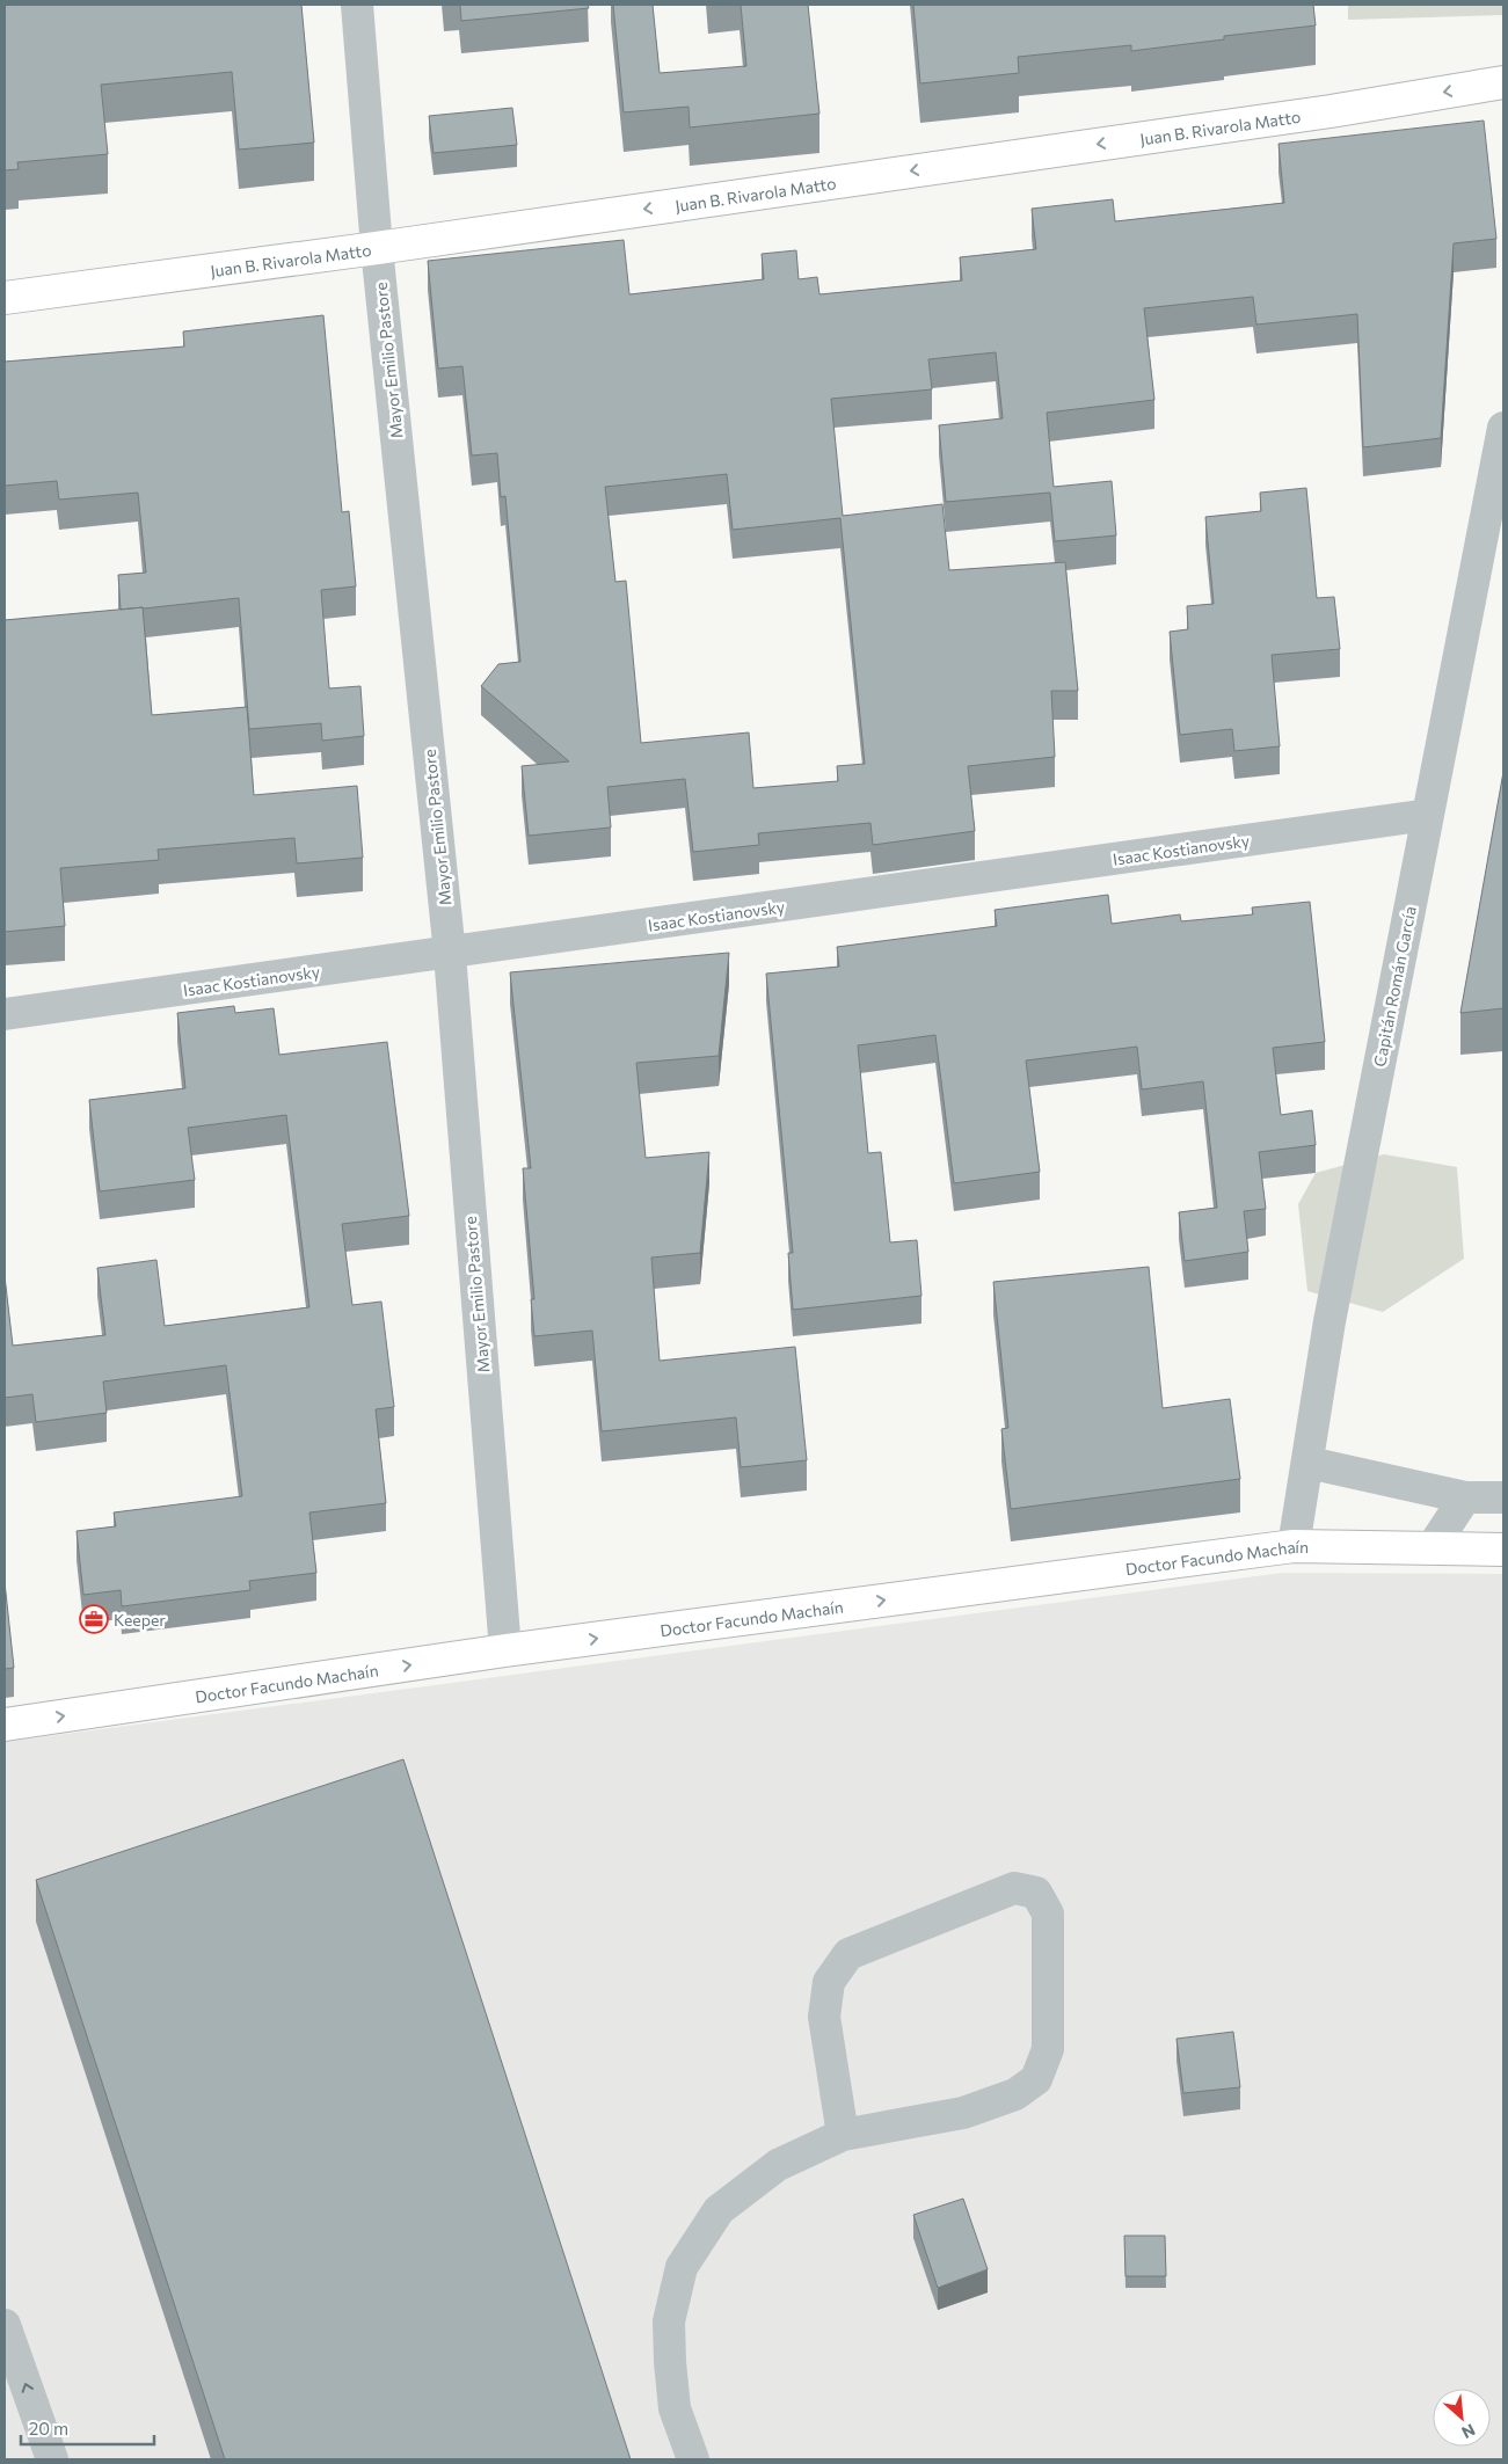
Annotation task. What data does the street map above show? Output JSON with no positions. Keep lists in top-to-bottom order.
{
  "streets": {
    "main road": ["Juan B. Rivarola Matto", "Doctor Facundo Machaín"],
    "street": ["Mayor Emilio Pastore", "Isaac Kostianovsky", "Capitán Román García"]
  },
  "crossings": [
    ["Juan B. Rivarola Matto", "Mayor Emilio Pastore"],
    ["Mayor Emilio Pastore", "Isaac Kostianovsky"],
    ["Mayor Emilio Pastore", "Doctor Facundo Machaín"],
    ["Isaac Kostianovsky", "Capitán Román García"],
    ["Capitán Román García", "Doctor Facundo Machaín"]
  ],
  "one_way": ["Juan B. Rivarola Matto", "Doctor Facundo Machaín"],
  "places": {
    "office": ["Keeper"]
  },
  "scale_bar": "20 m",
  "north": "bottom right"
}
